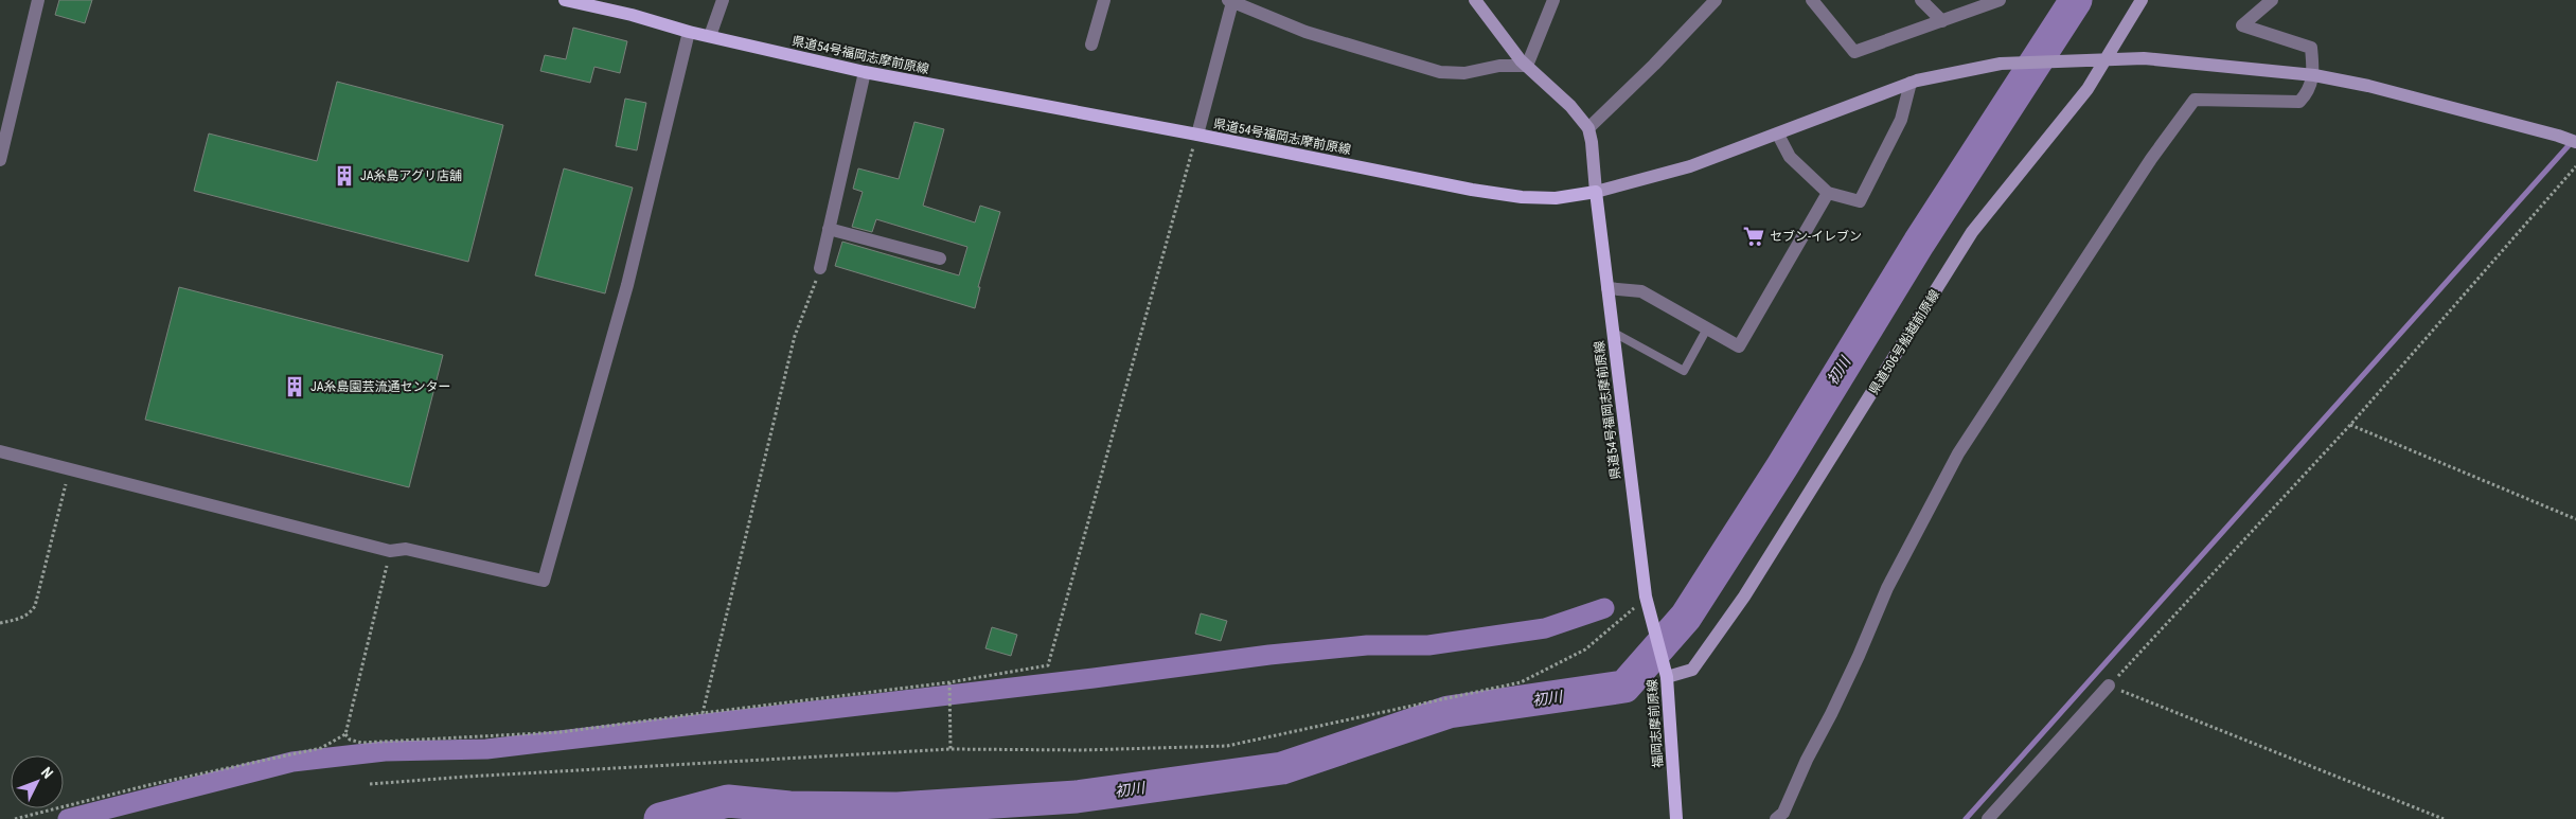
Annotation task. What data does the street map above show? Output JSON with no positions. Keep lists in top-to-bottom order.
{
  "streets": {
    "main road": ["県道54号福岡志摩前原線", "福岡志摩前原線"],
    "street": ["県道506号船越前原線"]
  },
  "crossings": [
    ["県道54号福岡志摩前原線", "福岡志摩前原線"],
    ["県道506号船越前原線", "福岡志摩前原線"]
  ],
  "water": ["初川"],
  "places": {
    "building": ["JA糸島アグリ店舗", "JA糸島園芸流通センター"],
    "supermarket": ["セブン-イレブン"]
  },
  "north": "top right"
}
